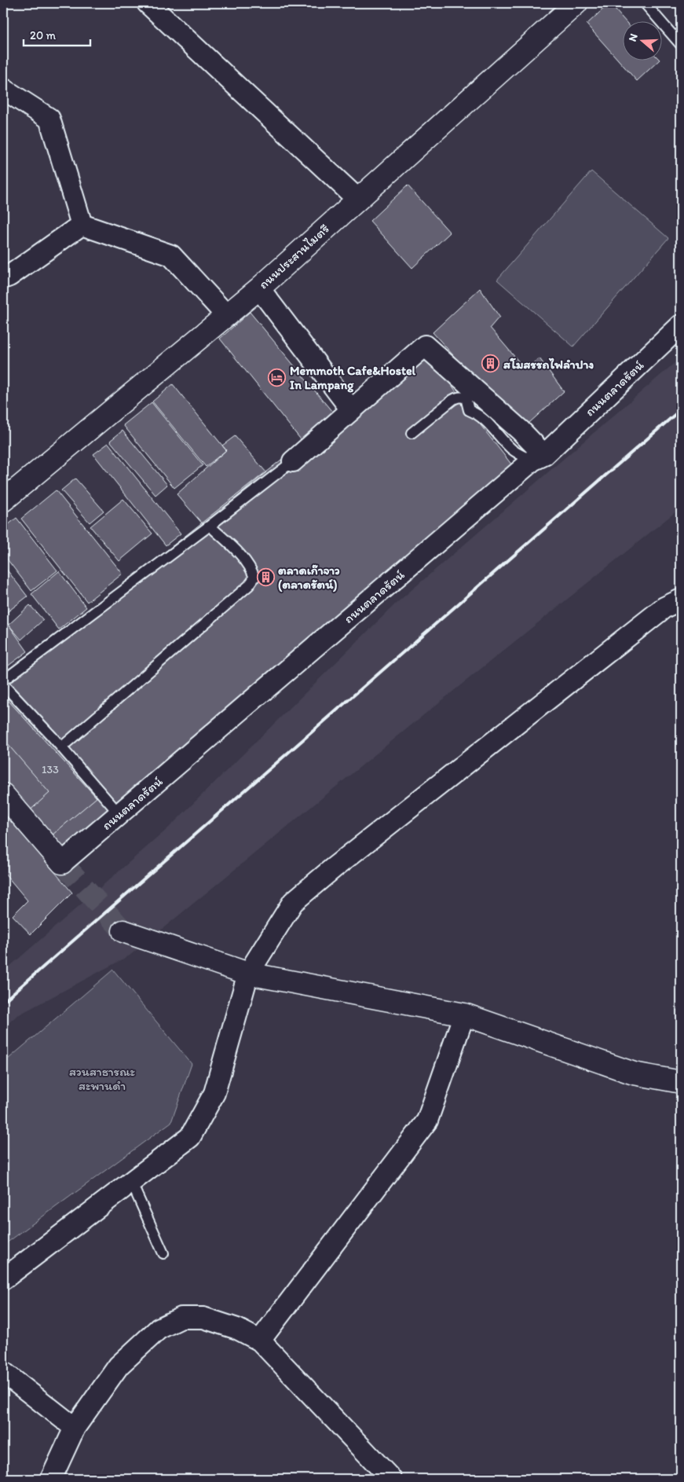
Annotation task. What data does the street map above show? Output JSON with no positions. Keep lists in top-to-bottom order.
{
  "streets": {
    "street": ["ถนนประสานไมตรี", "ถนนตลาดรัตน์"]
  },
  "parks": ["สวนสาธารณะ สะพานดำ"],
  "places": {
    "building": ["สโมสรรถไฟลำปาง", "ตลาดเก๊าจาว (ตลาดรัตน์)"],
    "hotel": ["Memmoth Cafe&Hostel In Lampang"]
  },
  "house_numbers": ["133"],
  "scale_bar": "20 m",
  "north": "left"
}
